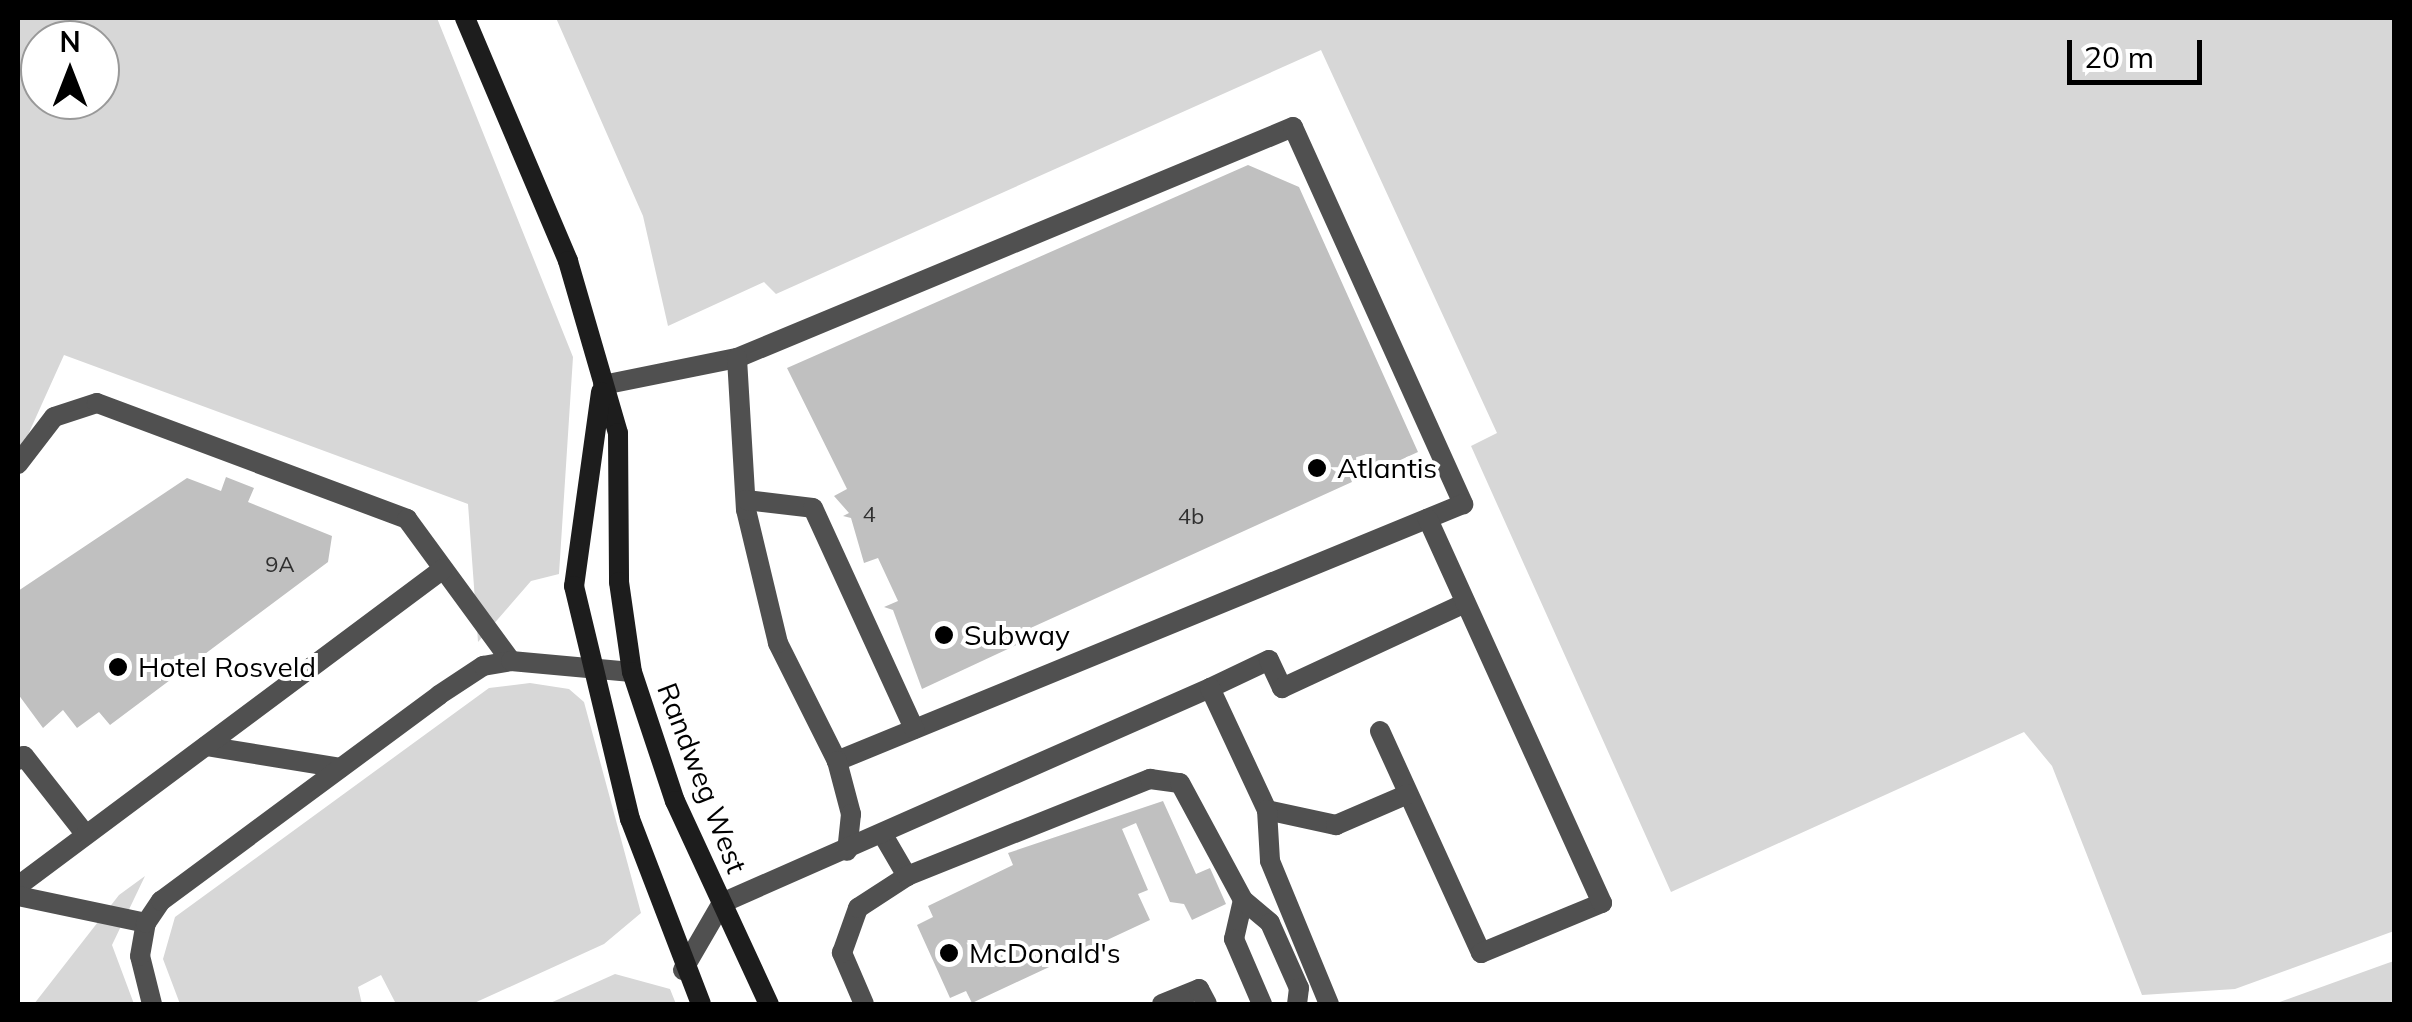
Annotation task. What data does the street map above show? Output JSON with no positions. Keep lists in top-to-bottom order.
{
  "streets": {
    "street": ["Randweg West"]
  },
  "places": [
    "Atlantis",
    "Subway",
    "Hotel Rosveld",
    "McDonald's"
  ],
  "house_numbers": ["4", "4b", "9A"],
  "scale_bar": "20 m",
  "north": "top"
}
